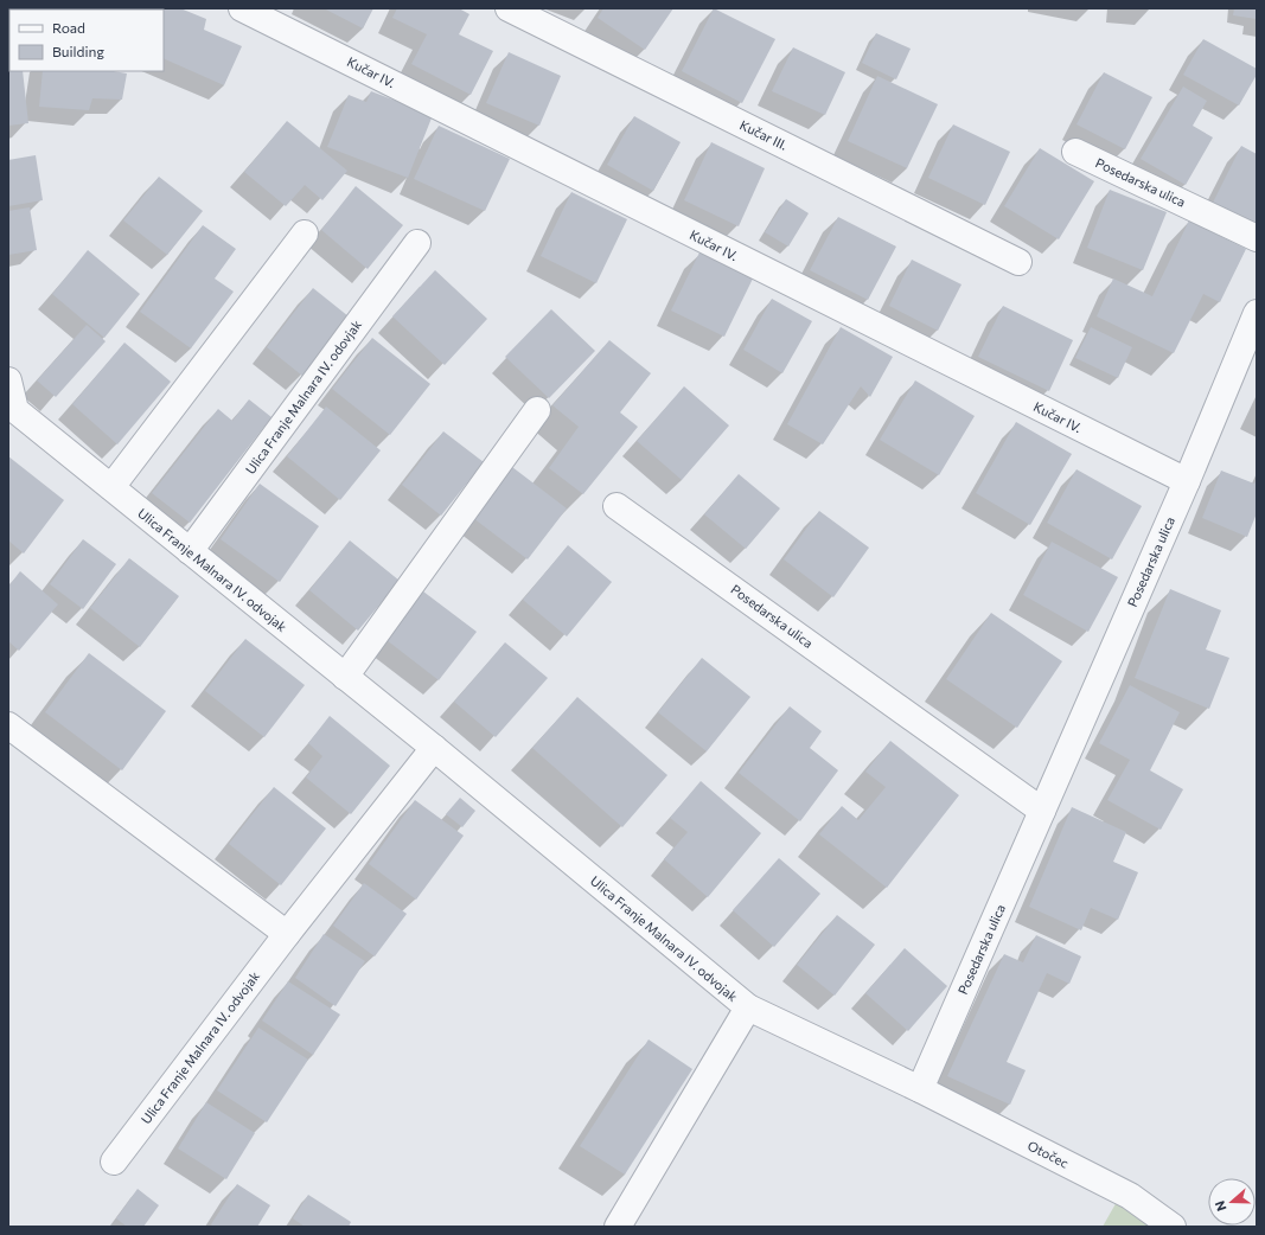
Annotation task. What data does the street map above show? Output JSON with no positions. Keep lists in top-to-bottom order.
{
  "streets": {
    "street": [
      "Kučar IV.",
      "Kučar III.",
      "Posedarska ulica",
      "Ulica Franje Malnara IV. odovjak",
      "Ulica Franje Malnara IV. odvojak",
      "Otočec"
    ]
  },
  "crossings": [
    ["Kučar IV.", "Posedarska ulica"],
    ["Posedarska ulica", "Ulica Franje Malnara IV. odvojak"],
    ["Posedarska ulica", "Otočec"],
    ["Ulica Franje Malnara IV. odovjak", "Ulica Franje Malnara IV. odvojak"],
    ["Ulica Franje Malnara IV. odvojak", "Otočec"]
  ],
  "legend": ["Road", "Building"],
  "north": "left"
}
